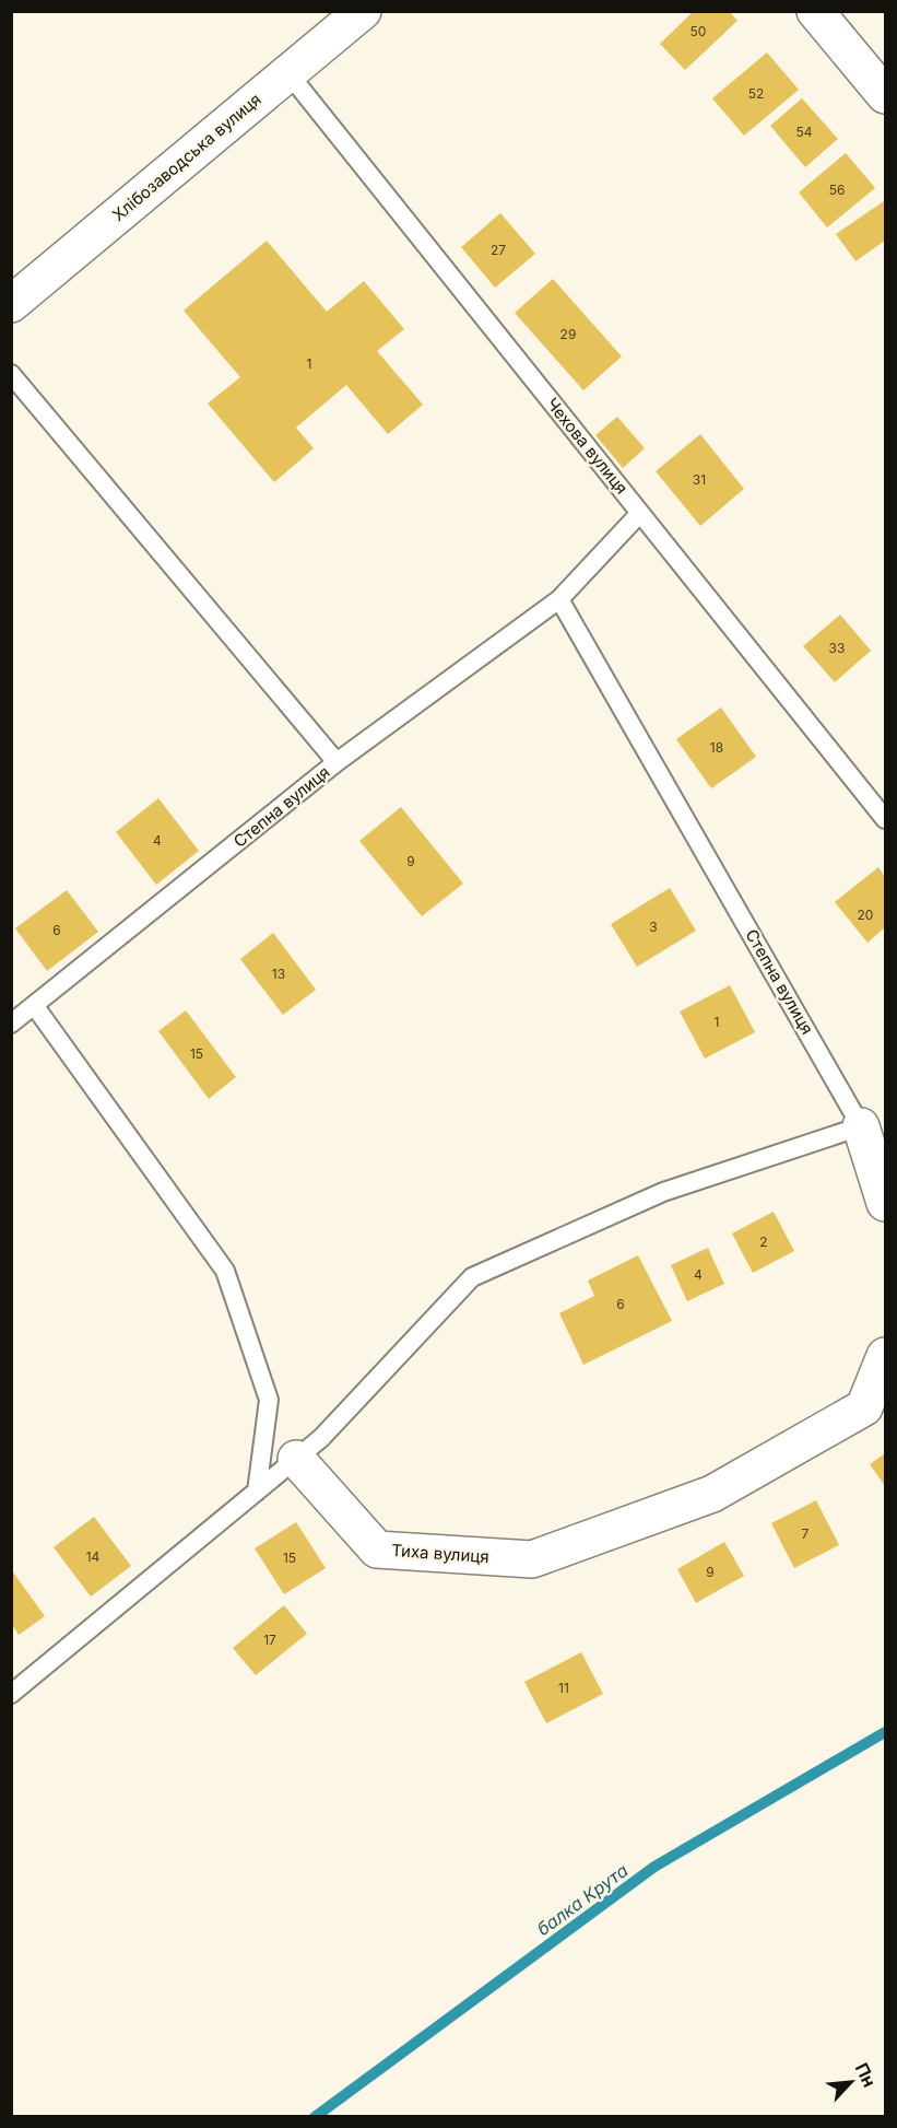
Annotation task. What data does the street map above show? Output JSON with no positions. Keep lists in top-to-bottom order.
{
  "streets": {
    "street": ["Хлібозаводська вулиця", "Тиха вулиця"],
    "lane": ["Чехова вулиця", "Степна вулиця"]
  },
  "crossings": [
    ["Хлібозаводська вулиця", "Чехова вулиця"],
    ["Чехова вулиця", "Степна вулиця"]
  ],
  "water": ["балка Крута"],
  "house_numbers": [
    "50",
    "52",
    "54",
    "56",
    "27",
    "29",
    "1",
    "31",
    "33",
    "18",
    "4",
    "9",
    "20",
    "3",
    "6",
    "13",
    "1",
    "15",
    "2",
    "4",
    "6",
    "7",
    "14",
    "15",
    "9",
    "17",
    "11"
  ],
  "north": "top right"
}
